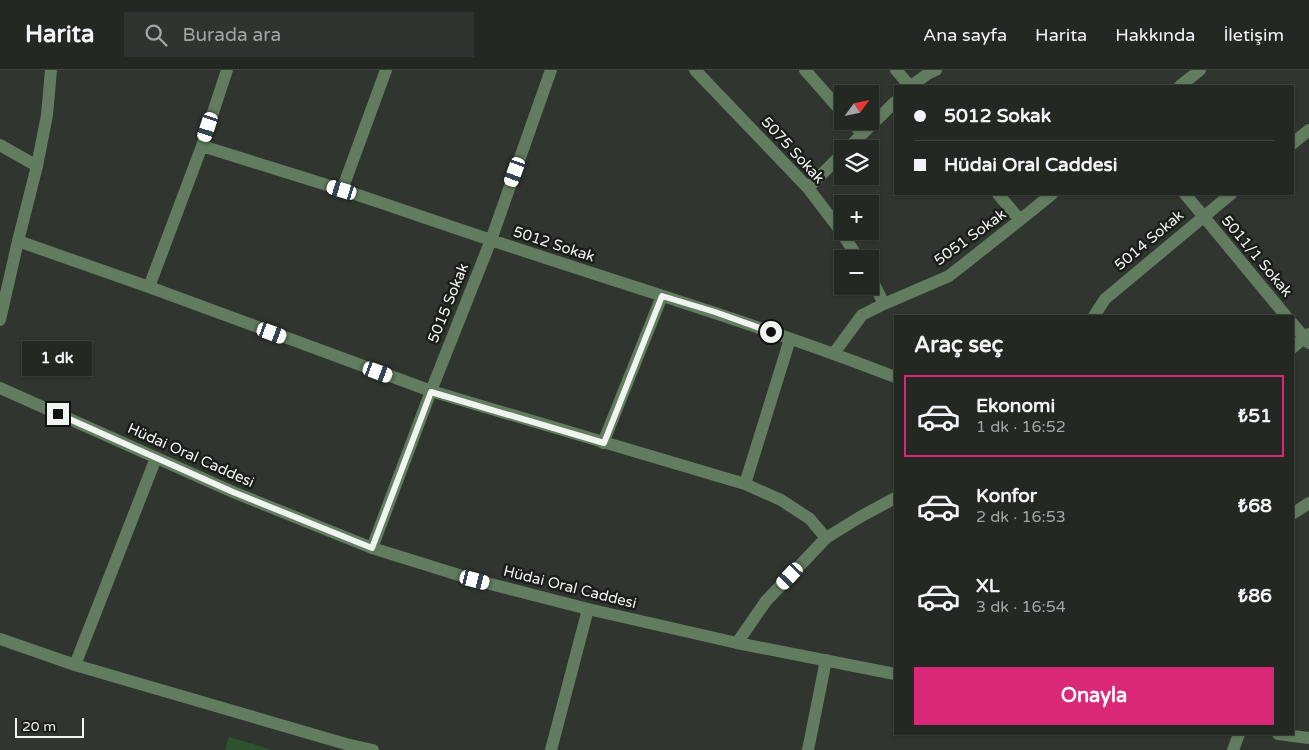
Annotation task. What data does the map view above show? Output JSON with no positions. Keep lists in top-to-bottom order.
{
  "streets": {
    "street": [
      "5075 Sokak",
      "5051 Sokak",
      "5014 Sokak",
      "5012 Sokak",
      "5011/1 Sokak",
      "5015 Sokak",
      "Hüdai Oral Caddesi"
    ]
  },
  "crossings": [
    ["5051 Sokak", "5012 Sokak"],
    ["5014 Sokak", "5011/1 Sokak"],
    ["5012 Sokak", "5015 Sokak"],
    ["5015 Sokak", "Hüdai Oral Caddesi"]
  ],
  "scale_bar": "20 m",
  "north": "top right",
  "page": {
    "header": "Harita",
    "search": "Burada ara",
    "nav": [
      "Ana sayfa",
      "Harita",
      "Hakkında",
      "İletişim"
    ],
    "map_buttons": ["+", "−"],
    "banner": ["5012 Sokak", "Hüdai Oral Caddesi"],
    "heading": "Araç seç",
    "bubble": "1 dk",
    "list": [
      {
        "name": "Ekonomi",
        "note": "1 dk · 16:52",
        "value": "₺51"
      },
      {
        "name": "Konfor",
        "note": "2 dk · 16:53",
        "value": "₺68"
      },
      {
        "name": "XL",
        "note": "3 dk · 16:54",
        "value": "₺86"
      }
    ],
    "buttons": "Onayla",
    "scale": "20 m"
  }
}
